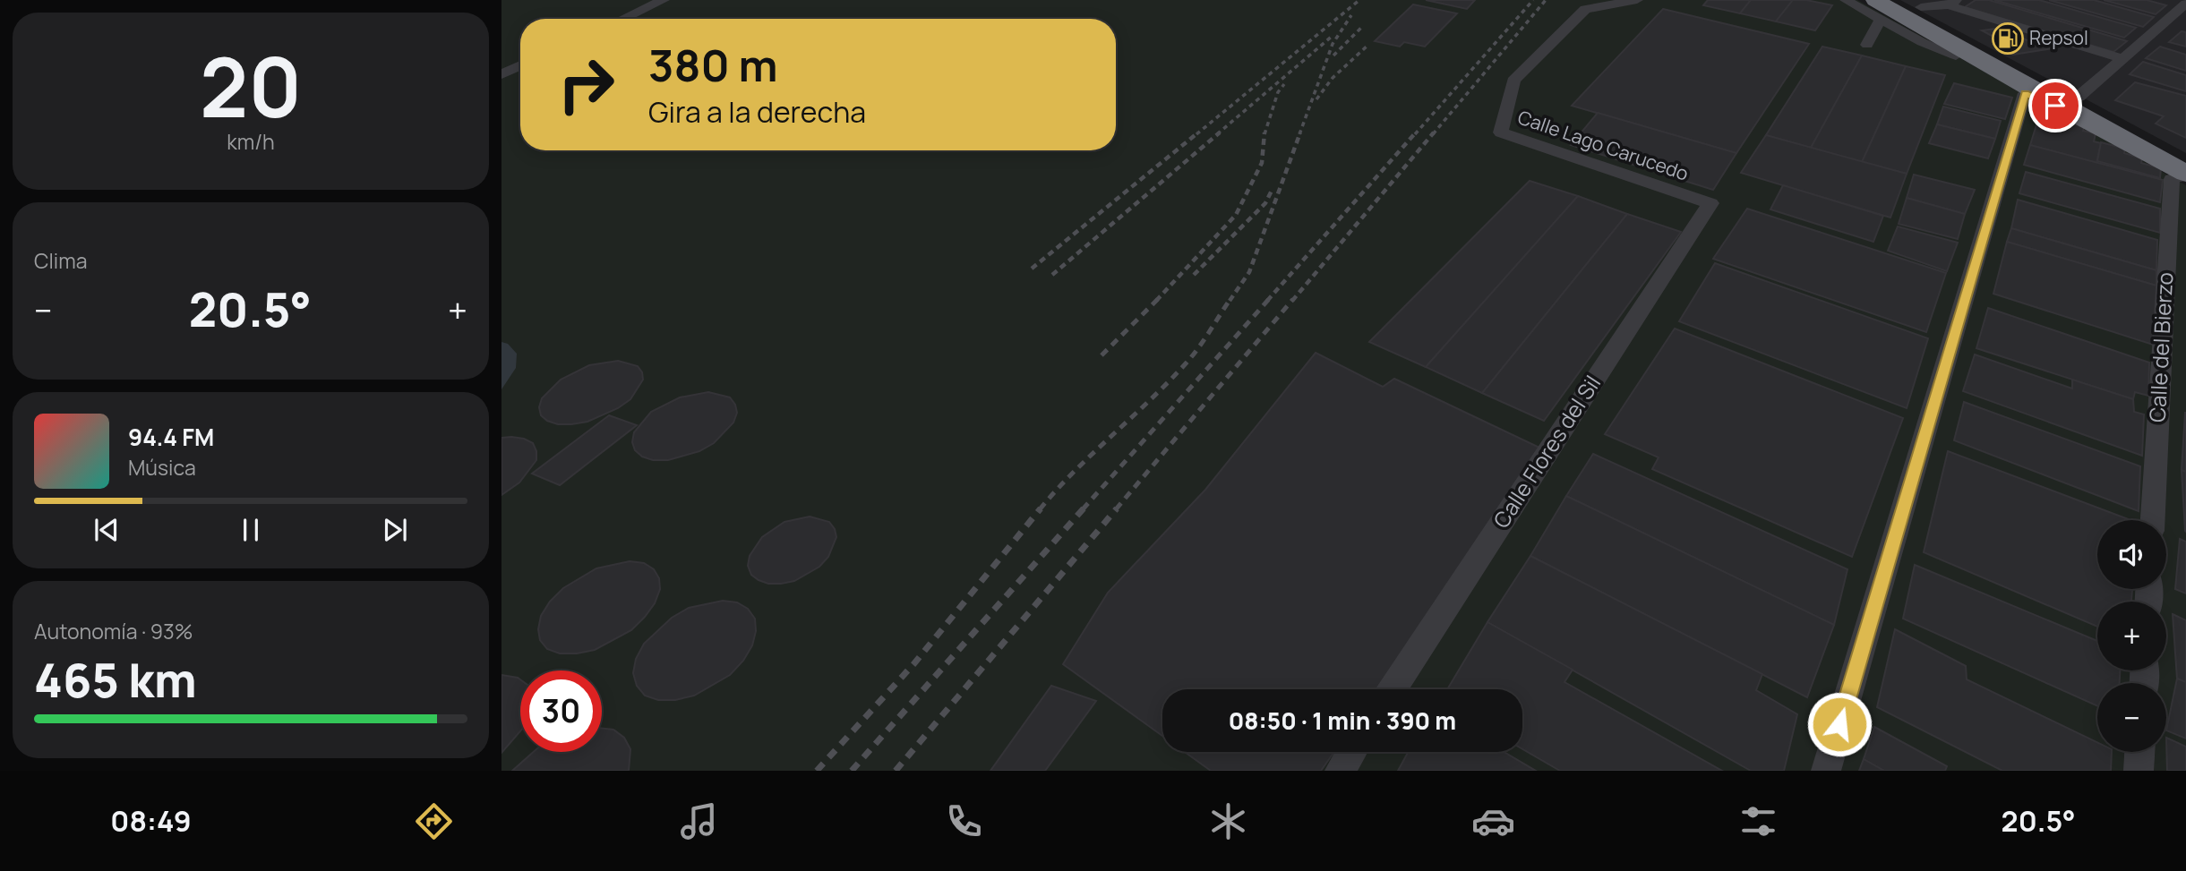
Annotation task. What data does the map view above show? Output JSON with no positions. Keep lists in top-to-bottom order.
{
  "streets": {
    "street": ["Calle Lago Carucedo", "Calle del Bierzo", "Calle Flores del Sil"]
  },
  "crossings": [
    ["Calle Lago Carucedo", "Calle Flores del Sil"]
  ],
  "places": {
    "fuel station": ["Repsol"]
  },
  "page": {
    "tile": [
      ["20", "km/h"],
      "Clima",
      ["Autonomía · 93%", "465 km"]
    ],
    "turn": ["380 m", "Gira a la derecha"],
    "heat": ["−", "20.5°", "+"],
    "song": ["94.4 FM", "Música"],
    "map_buttons": ["+", "−"],
    "limit": "30",
    "trip": "08:50 · 1 min · 390 m",
    "tabs": ["08:49", "20.5°"]
  }
}
